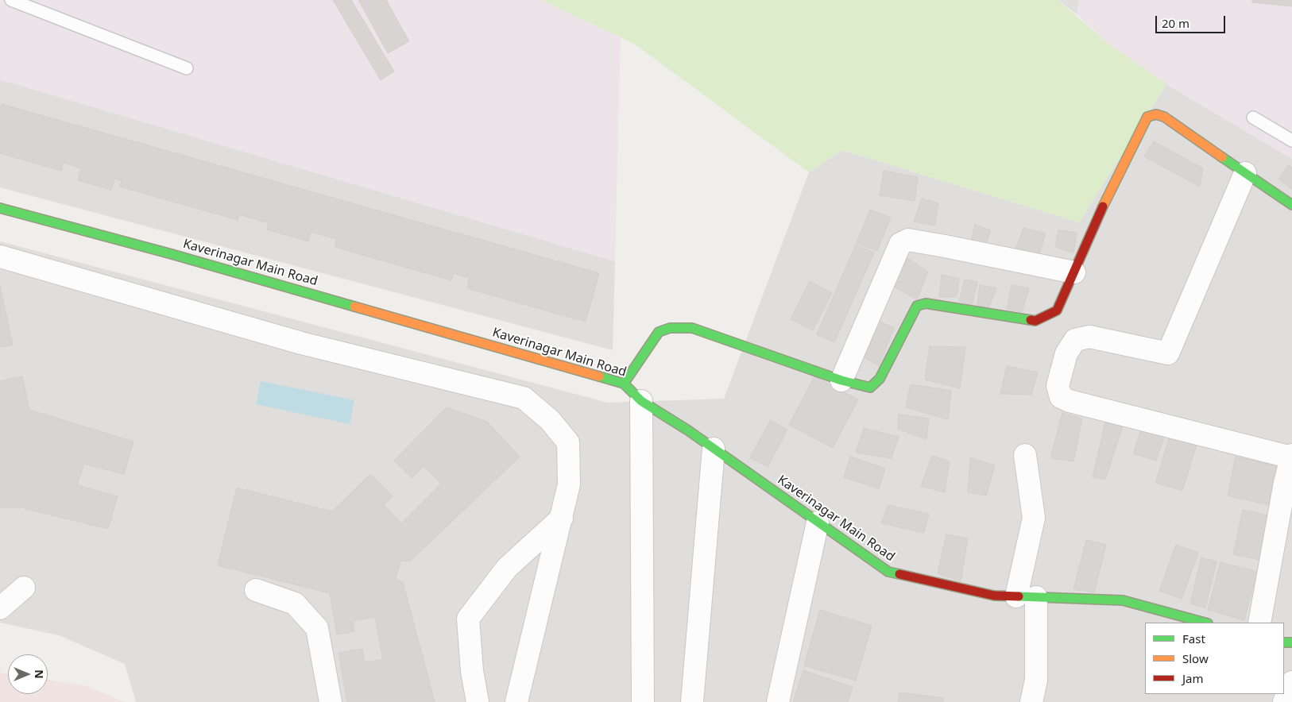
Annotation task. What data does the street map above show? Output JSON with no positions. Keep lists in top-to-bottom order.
{
  "streets": {
    "street": ["Kaverinagar Main Road"]
  },
  "legend": ["Fast", "Slow", "Jam"],
  "scale_bar": "20 m",
  "north": "right"
}
